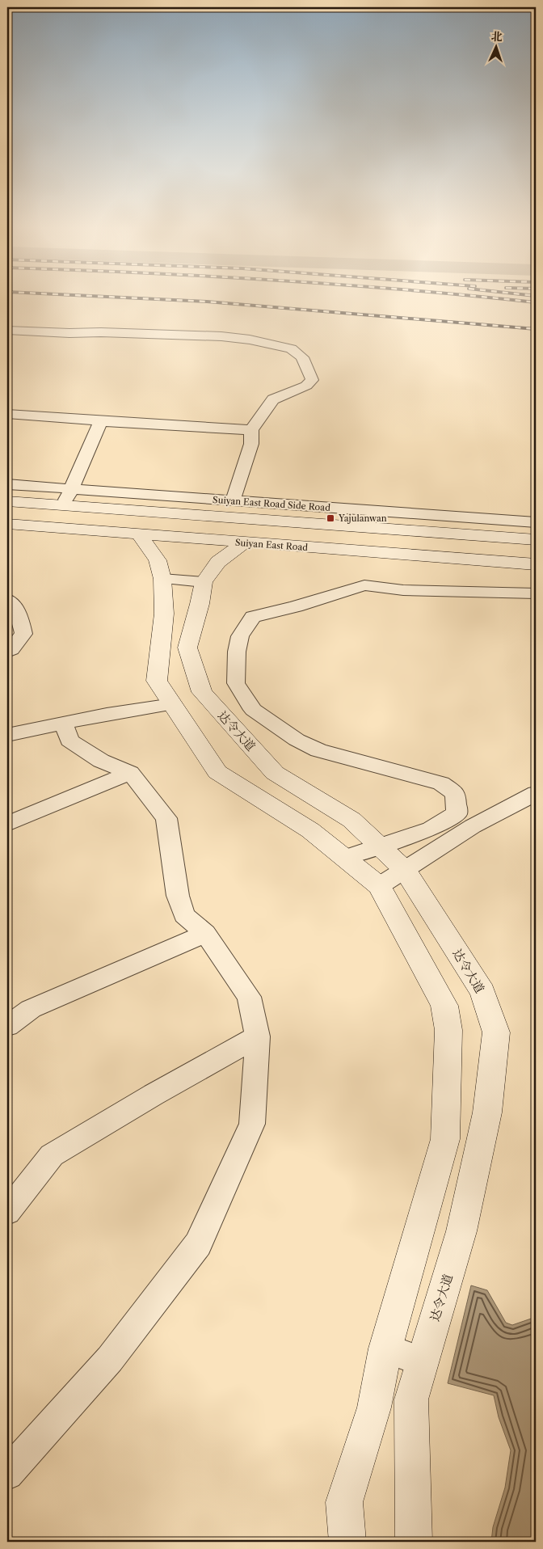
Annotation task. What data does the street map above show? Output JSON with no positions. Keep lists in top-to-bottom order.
{
  "streets": {
    "street": ["Suiyan East Road Side Road", "Suiyan East Road", "达令大道"]
  },
  "crossings": [
    ["Suiyan East Road", "达令大道"]
  ],
  "places": {
    "transit": ["Yajulanwan"]
  },
  "north": "top"
}
